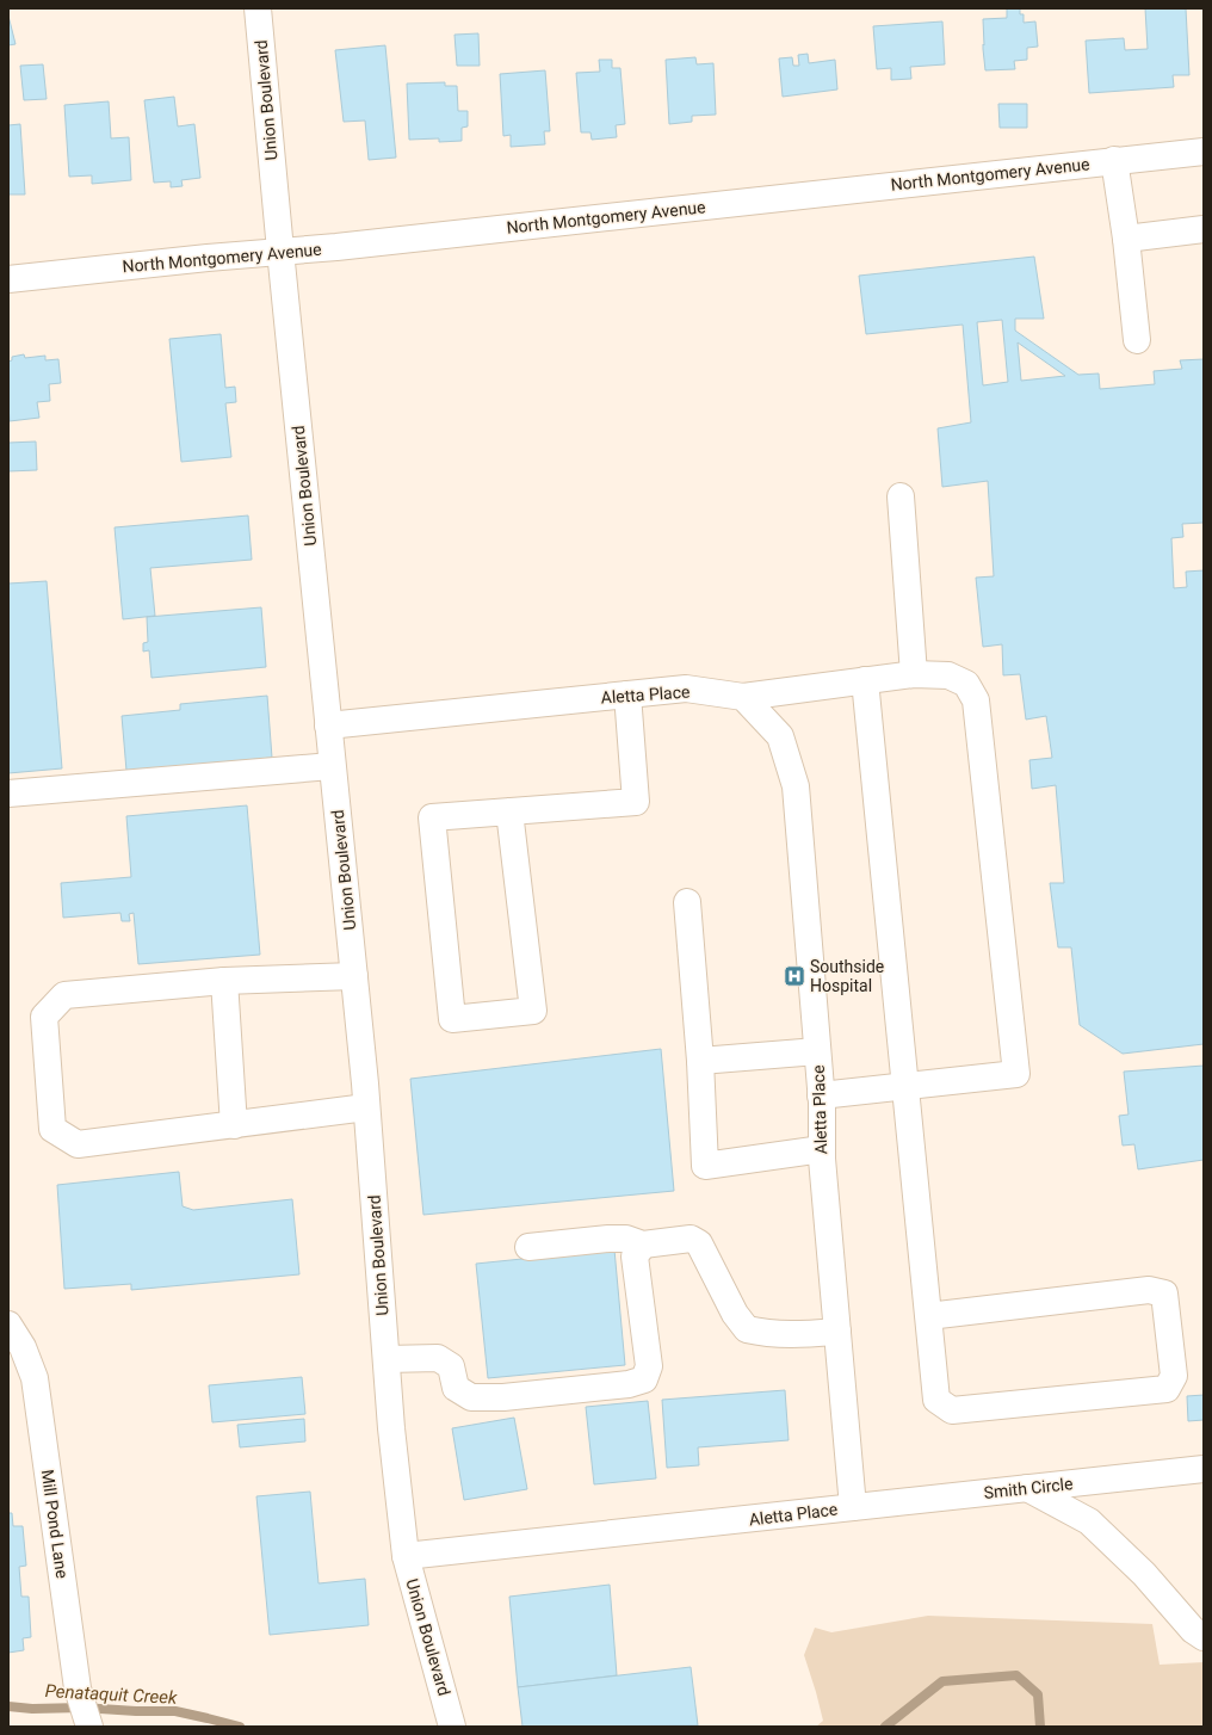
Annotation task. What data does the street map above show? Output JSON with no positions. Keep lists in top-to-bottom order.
{
  "streets": {
    "street": [
      "Union Boulevard",
      "North Montgomery Avenue",
      "Aletta Place",
      "Smith Circle",
      "Mill Pond Lane"
    ]
  },
  "crossings": [
    ["Union Boulevard", "North Montgomery Avenue"],
    ["Union Boulevard", "Aletta Place"],
    ["Aletta Place", "Smith Circle"]
  ],
  "water": ["Penataquit Creek"],
  "places": {
    "hospital": ["Southside Hospital"]
  }
}
